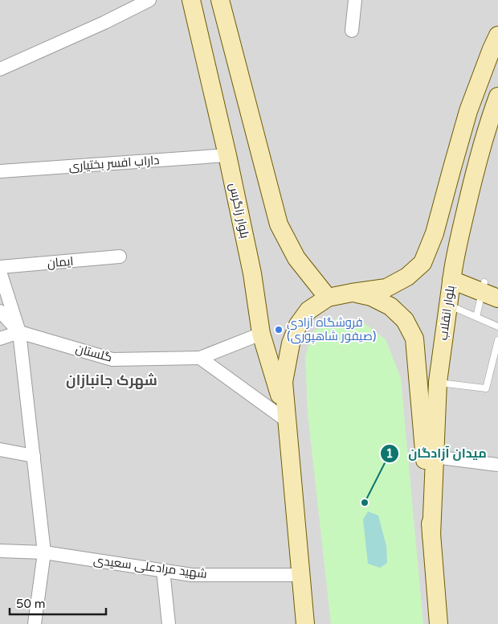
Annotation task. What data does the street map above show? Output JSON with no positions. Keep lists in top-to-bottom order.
{
  "streets": {
    "main road": ["بلوار زاگرس", "بلوار انقلاب"],
    "street": [
      "داراب افسر بختیاری",
      "ایمان",
      "گلستان",
      "شهید مرادعلی سعیدی"
    ]
  },
  "crossings": [
    ["داراب افسر بختیاری", "بلوار زاگرس"],
    ["بلوار زاگرس", "گلستان"]
  ],
  "districts": ["شهرک جانبازان"],
  "places": ["فروشگاه آزادی (صیفور شاهپوری)", "میدان آزادگان"],
  "scale_bar": "50 m"
}
